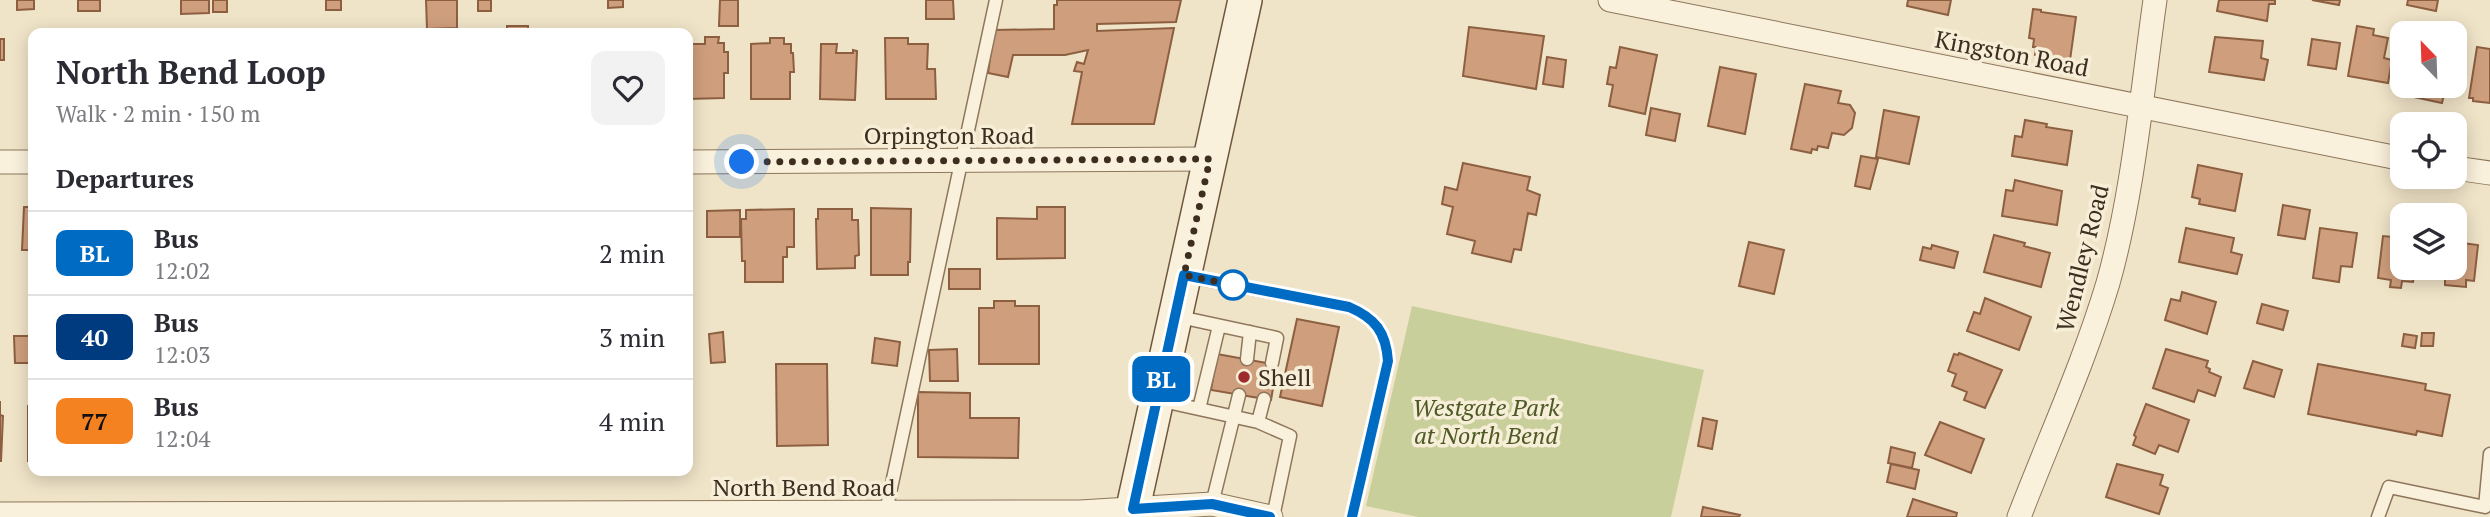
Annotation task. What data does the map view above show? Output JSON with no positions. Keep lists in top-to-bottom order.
{
  "streets": {
    "street": [
      "Kingston Road",
      "Orpington Road",
      "Wendley Road",
      "North Bend Road"
    ]
  },
  "crossings": [
    ["Kingston Road", "Wendley Road"]
  ],
  "parks": ["Westgate Park at North Bend"],
  "places": ["Shell"],
  "lines": ["bus line BL"],
  "north": "top left",
  "page": {
    "on_map": "BL",
    "heading": [
      ["North Bend Loop", "Walk · 2 min · 150 m"],
      "Departures"
    ],
    "list": [
      {
        "mark": "BL",
        "name": "Bus",
        "note": "12:02",
        "value": "2 min"
      },
      {
        "mark": "40",
        "name": "Bus",
        "note": "12:03",
        "value": "3 min"
      },
      {
        "mark": "77",
        "name": "Bus",
        "note": "12:04",
        "value": "4 min"
      }
    ]
  }
}
